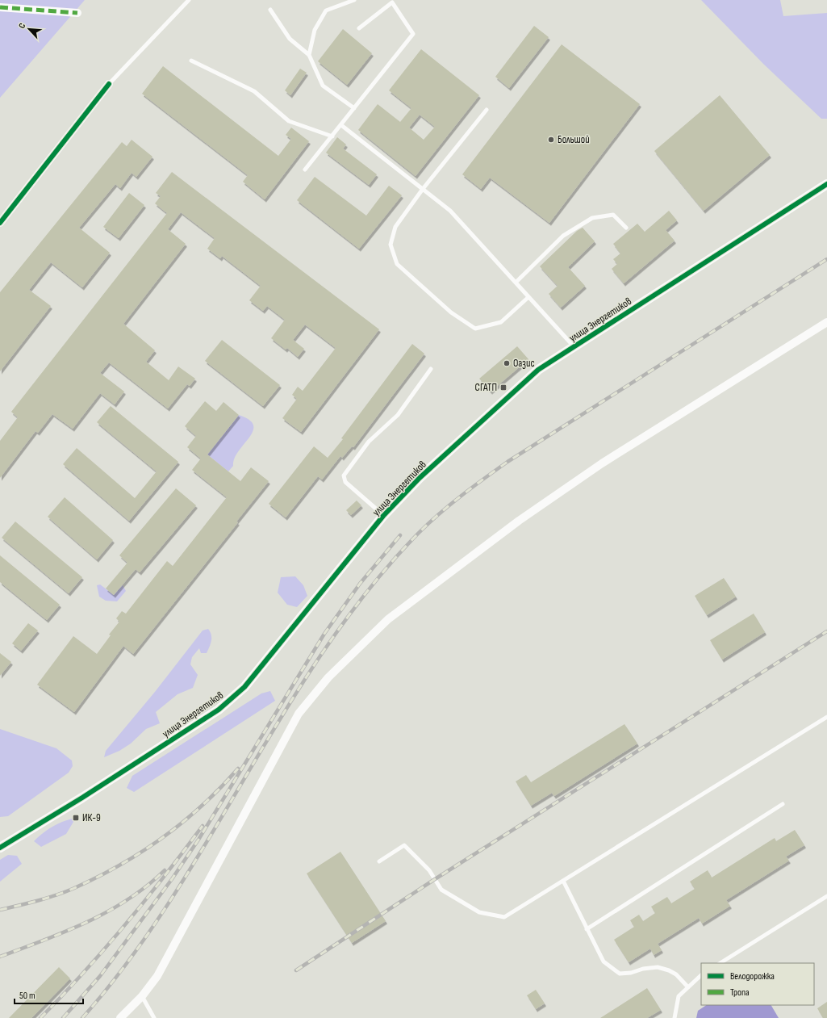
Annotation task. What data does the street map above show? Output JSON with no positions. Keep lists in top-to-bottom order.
{
  "streets": {
    "street": ["улица Энергетиков"]
  },
  "places": {
    "other": ["Большой", "Оазис"],
    "transit": ["СГАТП", "ИК-9"]
  },
  "legend": ["Велодорожка", "Тропа"],
  "scale_bar": "50 m",
  "north": "top left"
}
